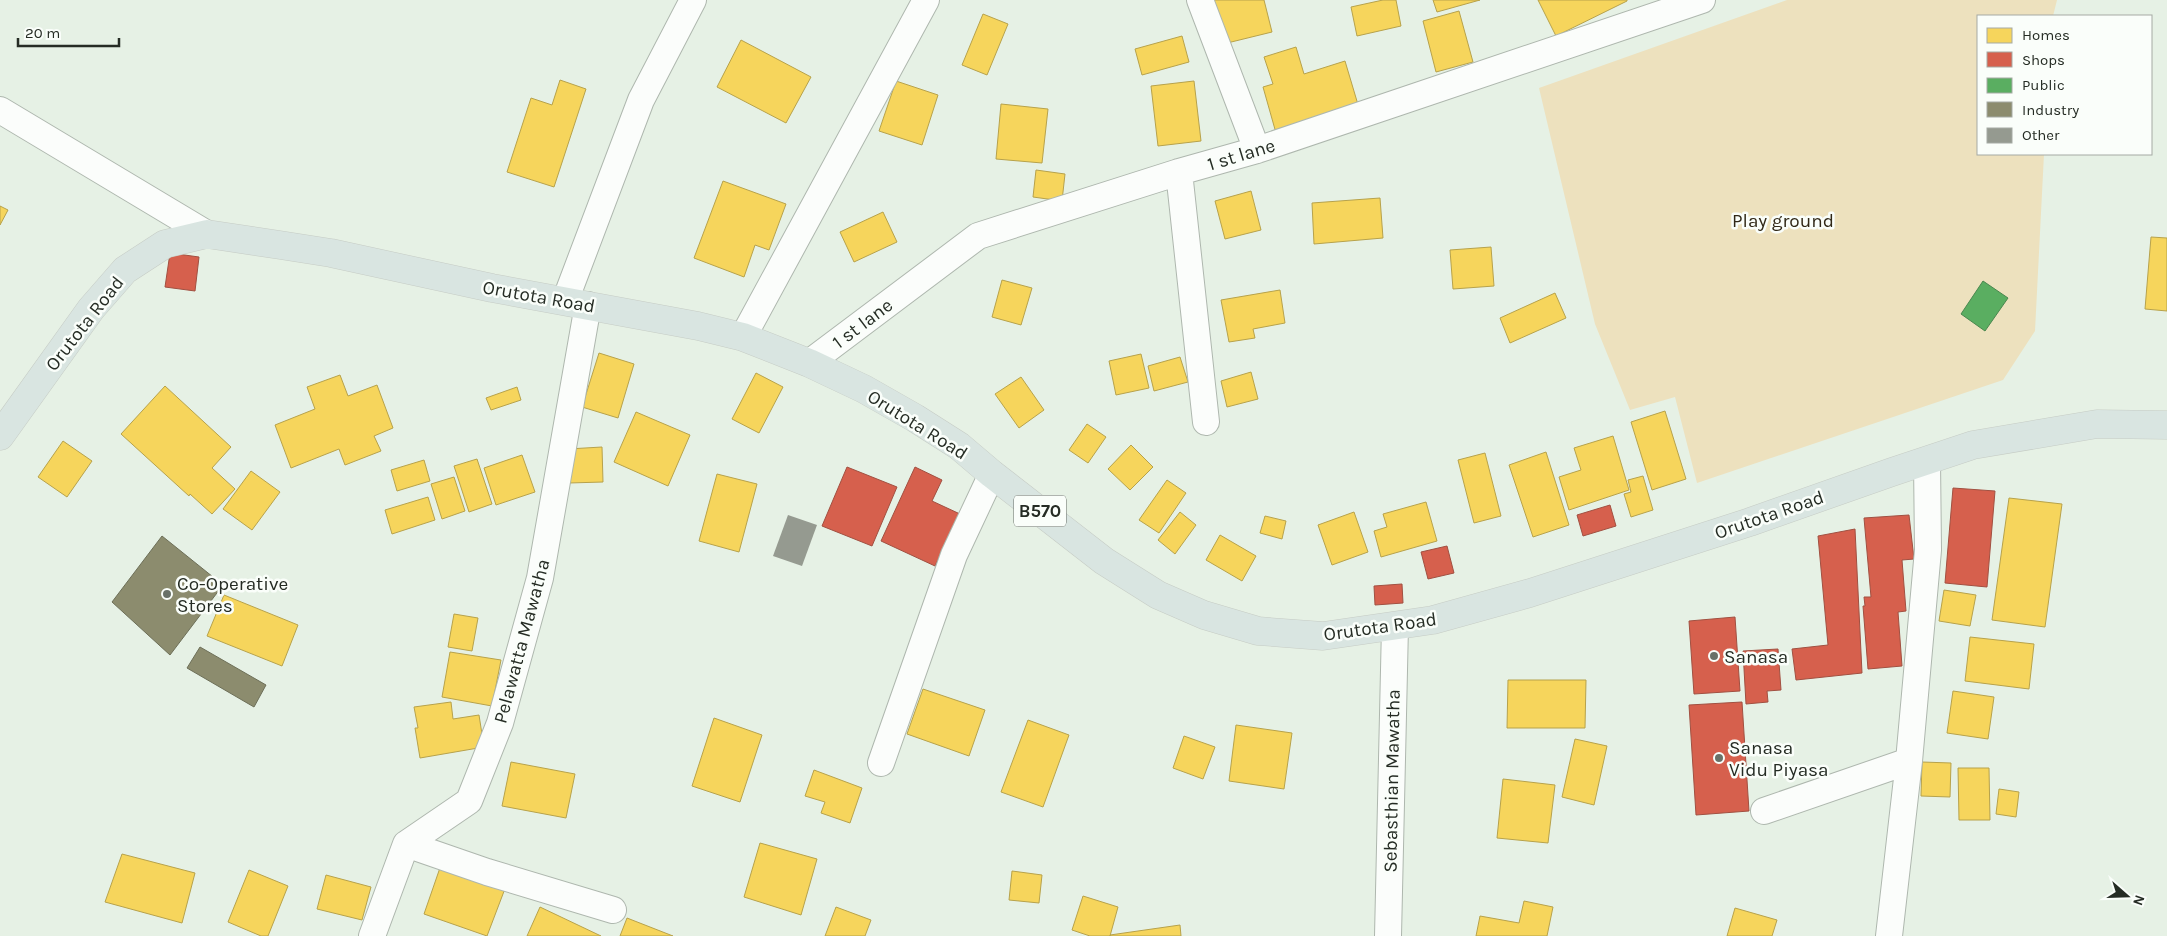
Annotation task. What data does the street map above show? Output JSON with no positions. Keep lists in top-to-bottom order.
{
  "streets": {
    "main road": ["Orutota Road", "B570"],
    "street": ["1 st lane", "Pelawatta Mawatha", "Sebasthian Mawatha"]
  },
  "crossings": [
    ["1 st lane", "Orutota Road"],
    ["Orutota Road", "Pelawatta Mawatha"],
    ["Orutota Road", "Sebasthian Mawatha"]
  ],
  "parks": ["Play ground"],
  "places": ["Co-Operative Stores", "Sanasa", "Sanasa Vidu Piyasa"],
  "legend": [
    "Homes",
    "Shops",
    "Public",
    "Industry",
    "Other"
  ],
  "scale_bar": "20 m",
  "north": "right"
}
